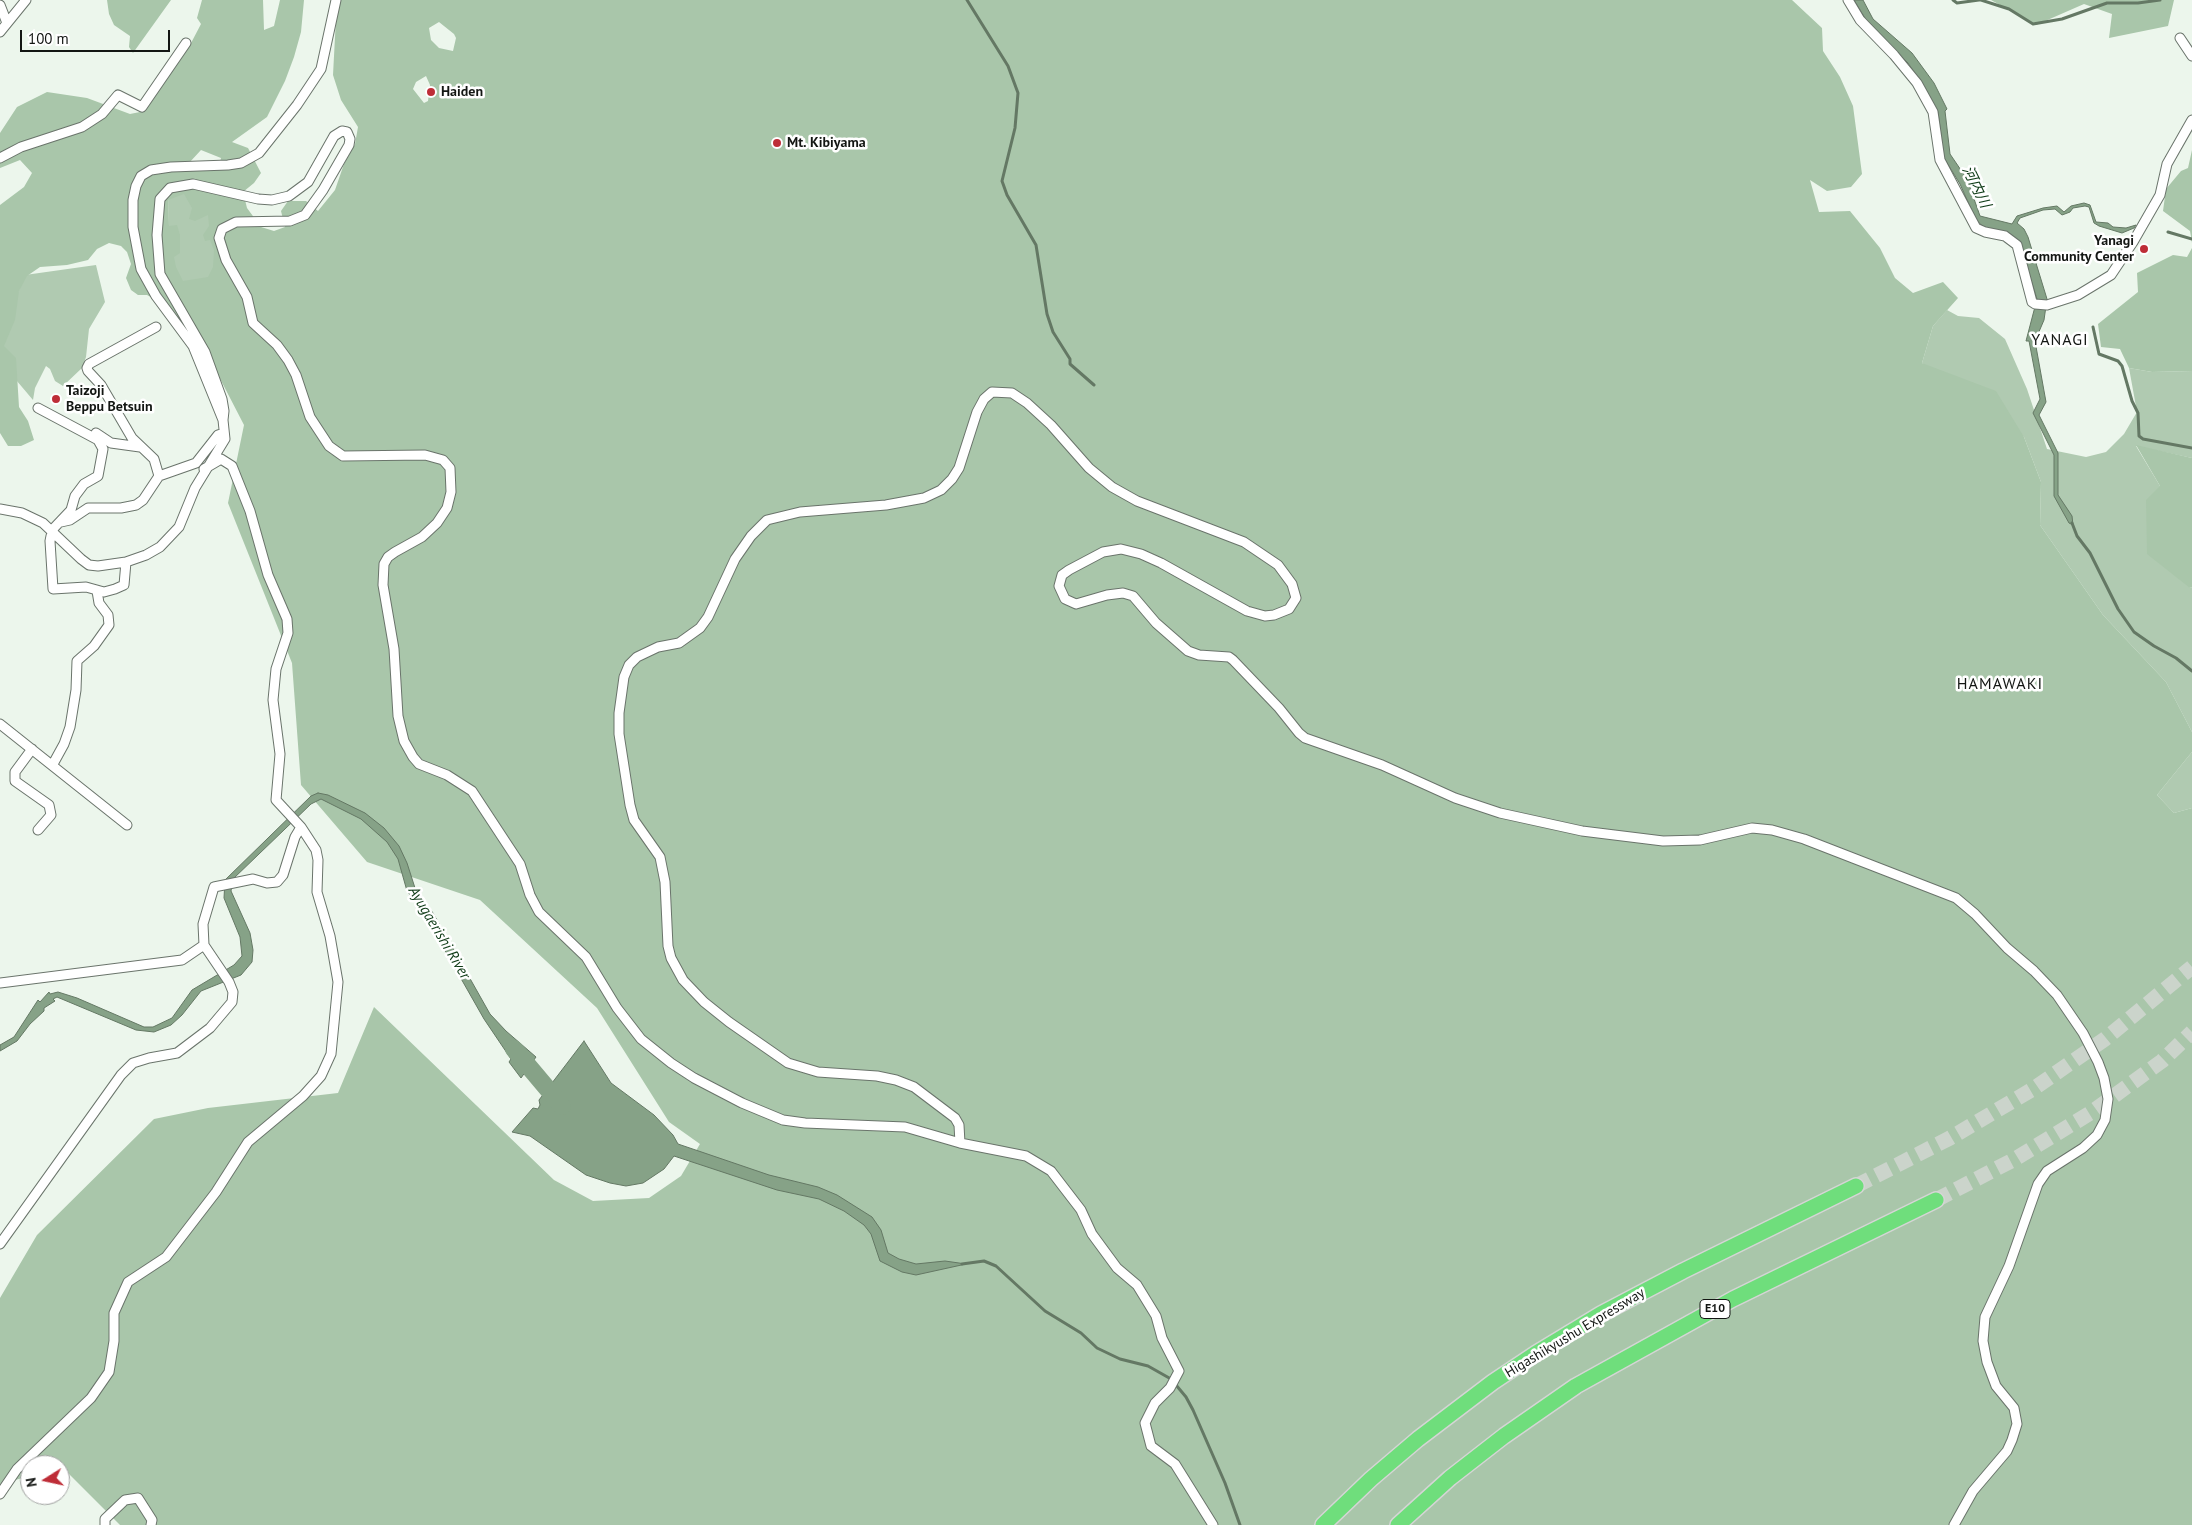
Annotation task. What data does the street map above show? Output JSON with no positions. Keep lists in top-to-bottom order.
{
  "streets": {
    "highway": ["E10", "Higashikyushu Expressway"]
  },
  "districts": ["YANAGI", "HAMAWAKI"],
  "water": ["河内川", "Ayugaerishi River"],
  "places": [
    "Haiden",
    "Mt. Kibiyama",
    "Yanagi Community Center",
    "Taizoji Beppu Betsuin"
  ],
  "scale_bar": "100 m",
  "north": "left"
}
